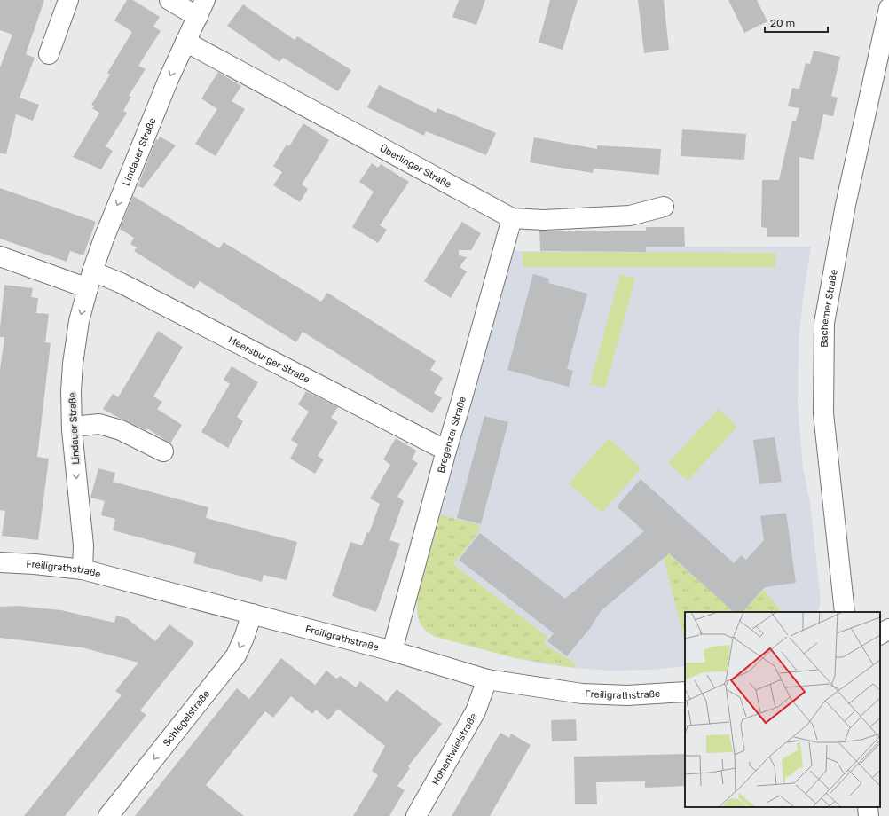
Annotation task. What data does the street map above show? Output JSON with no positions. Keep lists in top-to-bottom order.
{
  "streets": {
    "street": [
      "Lindauer Straße",
      "Überlinger Straße",
      "Bachemer Straße",
      "Meersburger Straße",
      "Bregenzer Straße",
      "Freiligrathstraße",
      "Schlegelstraße",
      "Hohentwielstraße"
    ]
  },
  "crossings": [
    ["Lindauer Straße", "Überlinger Straße"],
    ["Lindauer Straße", "Meersburger Straße"],
    ["Lindauer Straße", "Freiligrathstraße"],
    ["Überlinger Straße", "Bregenzer Straße"],
    ["Meersburger Straße", "Bregenzer Straße"],
    ["Bregenzer Straße", "Freiligrathstraße"],
    ["Freiligrathstraße", "Schlegelstraße"],
    ["Freiligrathstraße", "Hohentwielstraße"]
  ],
  "one_way": ["Lindauer Straße", "Schlegelstraße"],
  "scale_bar": "20 m"
}
